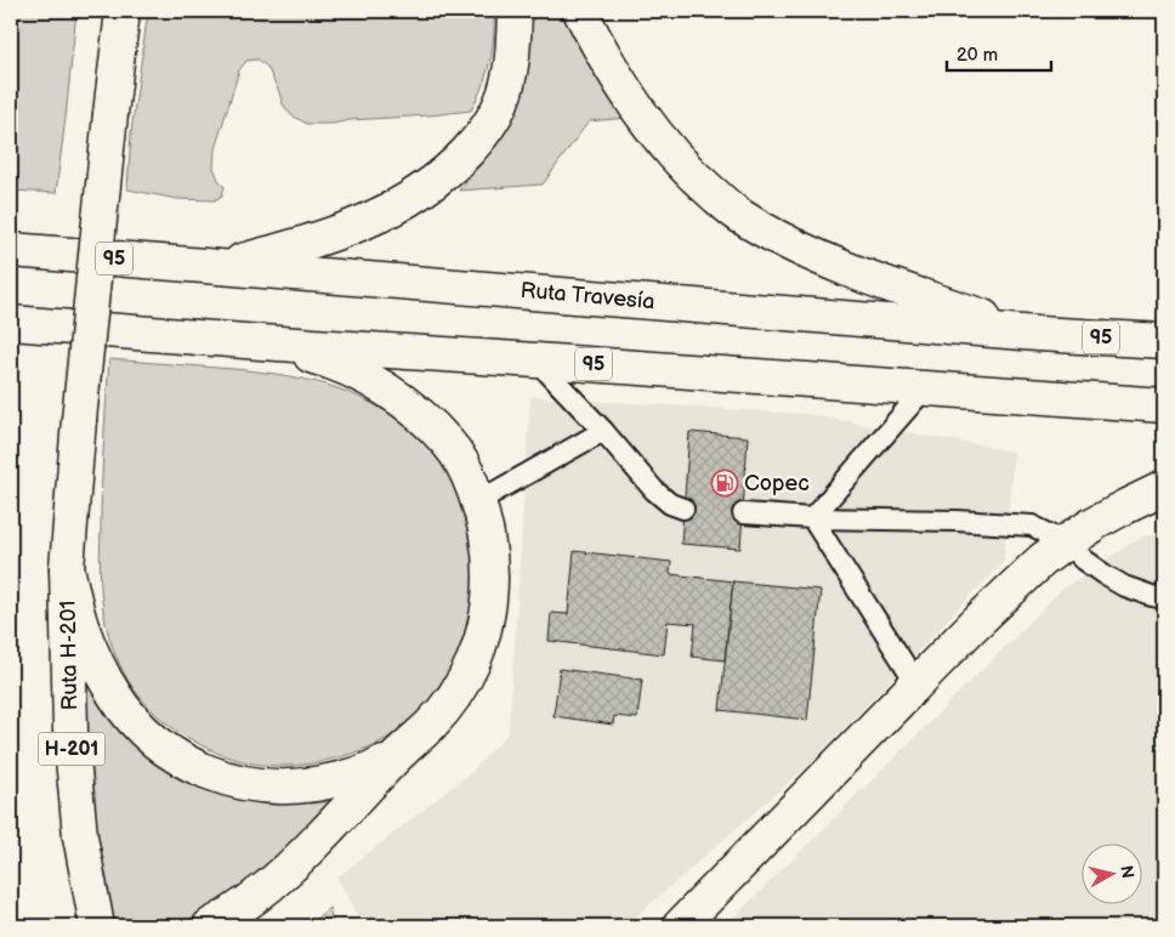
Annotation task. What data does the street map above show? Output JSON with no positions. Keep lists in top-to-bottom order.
{
  "streets": {
    "main road": [
      "95",
      "Ruta Travesía",
      "Ruta H-201",
      "H-201"
    ]
  },
  "places": {
    "fuel station": ["Copec"]
  },
  "scale_bar": "20 m",
  "north": "right"
}
